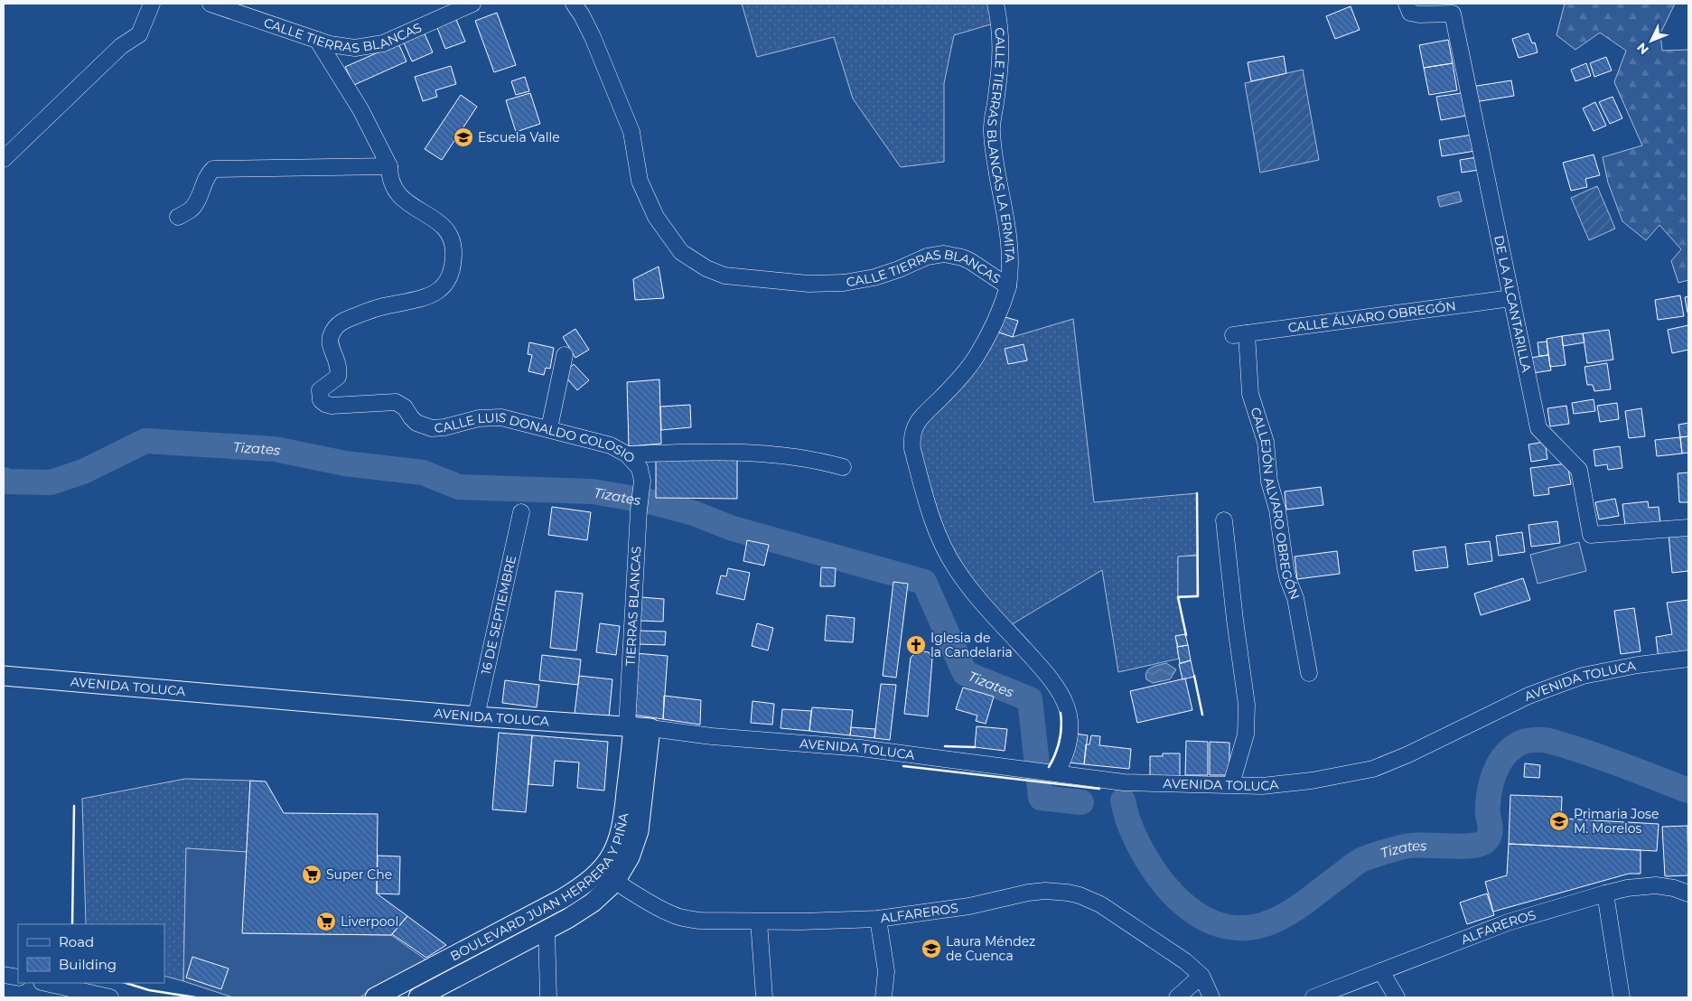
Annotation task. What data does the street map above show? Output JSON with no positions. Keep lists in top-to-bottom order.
{
  "streets": {
    "main road": ["AVENIDA TOLUCA", "BOULEVARD JUAN HERRERA Y PIÑA"],
    "street": [
      "CALLE TIERRAS BLANCAS",
      "CALLE TIERRAS BLANCAS LA ERMITA",
      "DE LA ALCANTARILLA",
      "CALLE ÁLVARO OBREGÓN",
      "CALLE LUIS DONALDO COLOSIO",
      "CALLEJÓN ALVARO OBREGÓN",
      "TIERRAS BLANCAS",
      "16 DE SEPTIEMBRE",
      "ALFAREROS"
    ]
  },
  "crossings": [
    ["CALLE TIERRAS BLANCAS", "CALLE TIERRAS BLANCAS LA ERMITA"],
    ["CALLE TIERRAS BLANCAS", "CALLE LUIS DONALDO COLOSIO"],
    ["CALLE TIERRAS BLANCAS", "AVENIDA TOLUCA"],
    ["DE LA ALCANTARILLA", "CALLE ÁLVARO OBREGÓN"],
    ["CALLE ÁLVARO OBREGÓN", "CALLEJÓN ALVARO OBREGÓN"],
    ["CALLE LUIS DONALDO COLOSIO", "TIERRAS BLANCAS"],
    ["TIERRAS BLANCAS", "AVENIDA TOLUCA"],
    ["TIERRAS BLANCAS", "BOULEVARD JUAN HERRERA Y PIÑA"],
    ["16 DE SEPTIEMBRE", "AVENIDA TOLUCA"],
    ["AVENIDA TOLUCA", "BOULEVARD JUAN HERRERA Y PIÑA"],
    ["BOULEVARD JUAN HERRERA Y PIÑA", "ALFAREROS"]
  ],
  "water": ["Tizates"],
  "places": {
    "school or university": ["Escuela Valle", "Primaria Jose M. Morelos", "Laura Méndez de Cuenca"],
    "church": ["Iglesia de la Candelaria"],
    "supermarket": ["Super Che", "Liverpool"]
  },
  "legend": ["Road", "Building"],
  "north": "bottom left"
}
